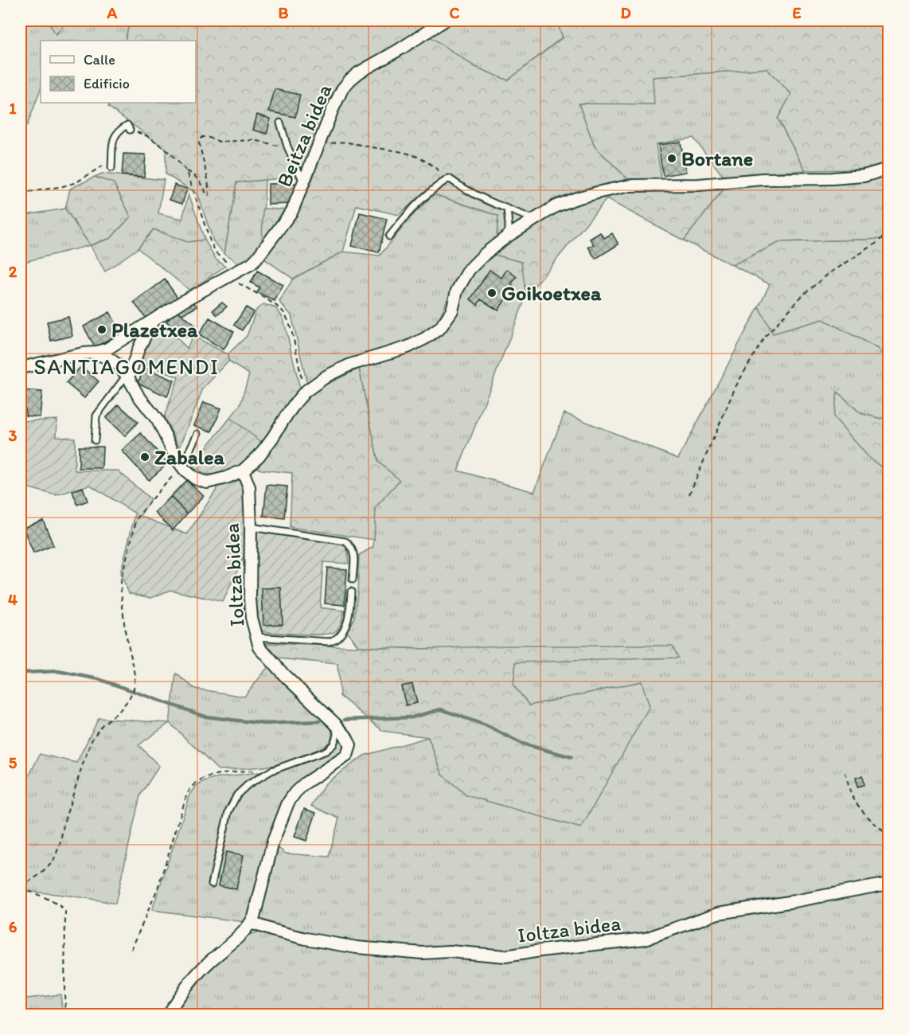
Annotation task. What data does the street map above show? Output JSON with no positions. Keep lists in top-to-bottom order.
{
  "streets": {
    "street": ["Beitza bidea", "Ioltza bidea"]
  },
  "districts": ["SANTIAGOMENDI"],
  "places": [
    "Bortane",
    "Goikoetxea",
    "Plazetxea",
    "Zabalea"
  ],
  "legend": ["Calle", "Edificio"],
  "grid": {
    "columns": [
      "A",
      "B",
      "C",
      "D",
      "E"
    ],
    "rows": [
      "1",
      "2",
      "3",
      "4",
      "5",
      "6"
    ]
  }
}
